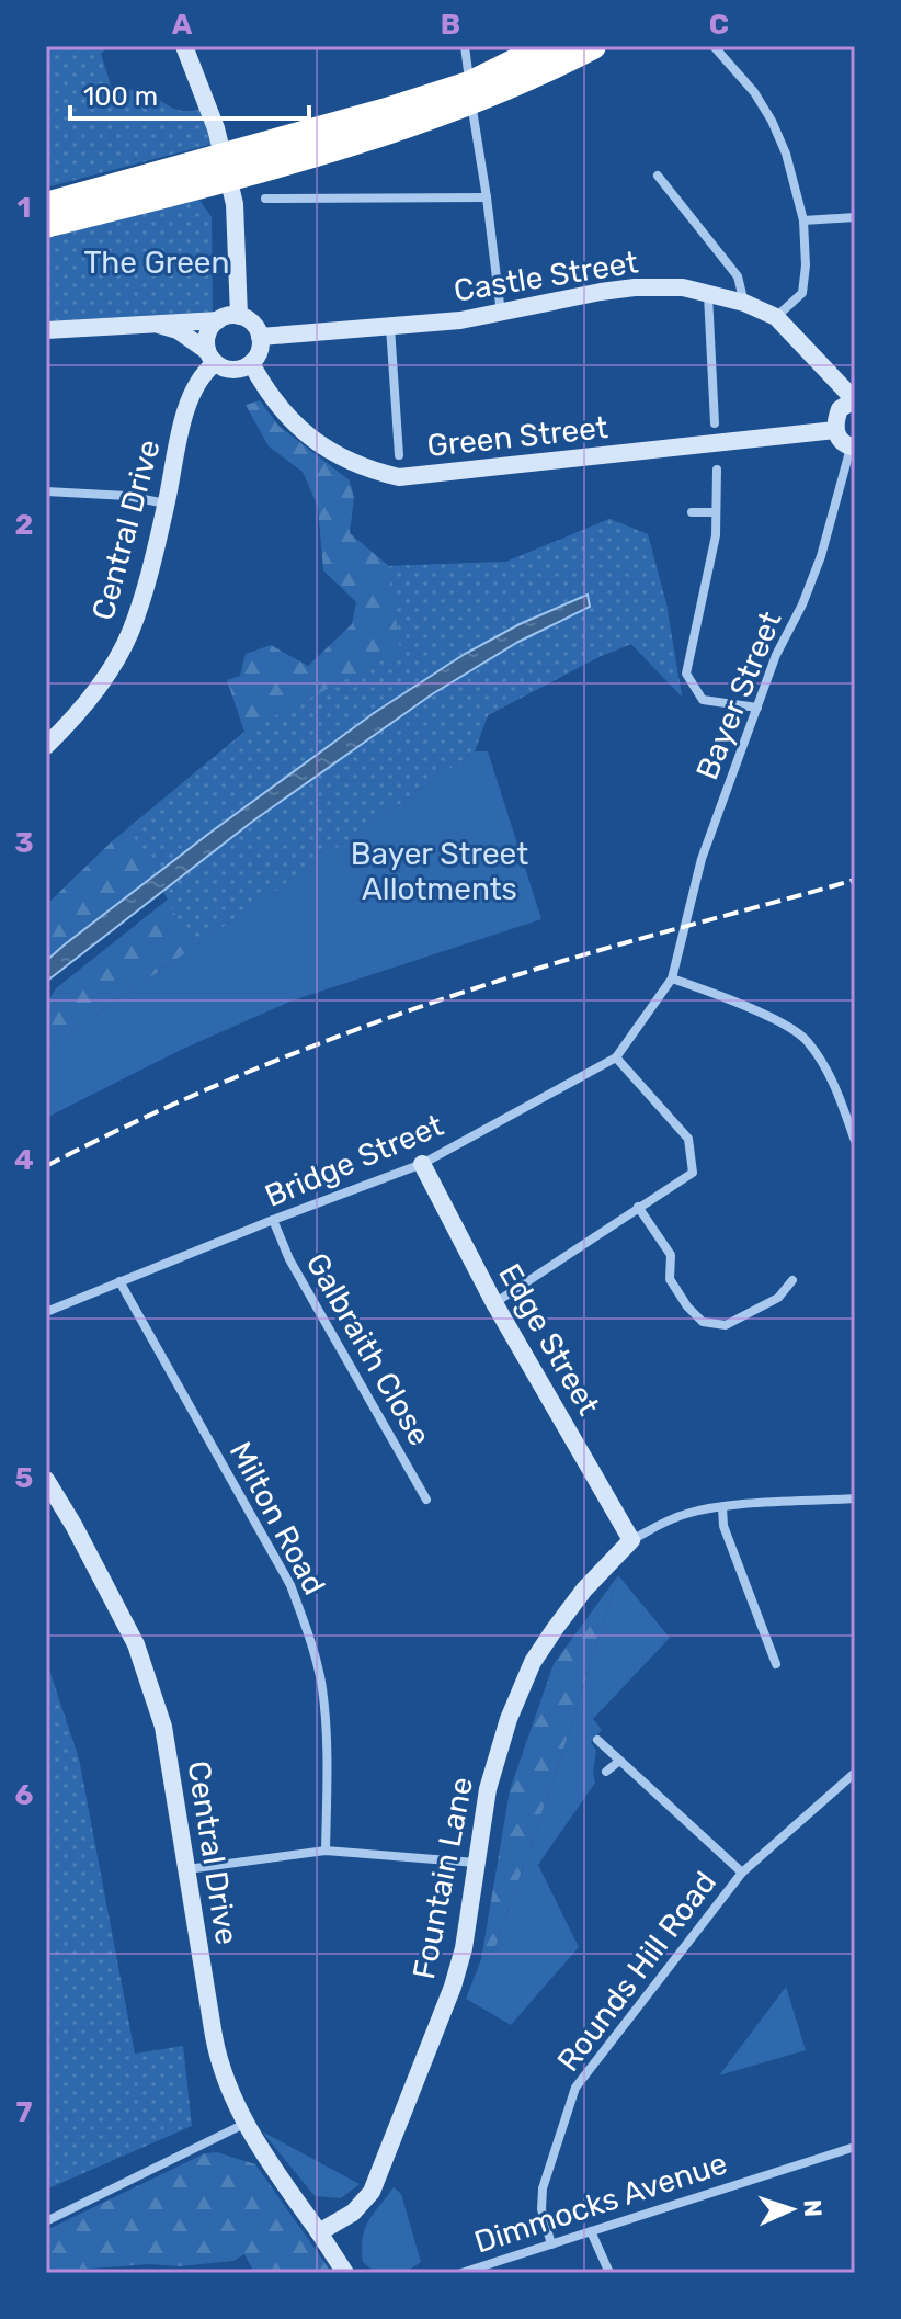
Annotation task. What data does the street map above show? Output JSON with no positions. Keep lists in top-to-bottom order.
{
  "streets": {
    "street": [
      "Castle Street",
      "Green Street",
      "Central Drive",
      "Bayer Street",
      "Bridge Street",
      "Edge Street",
      "Galbraith Close",
      "Milton Road",
      "Fountain Lane",
      "Rounds Hill Road",
      "Dimmocks Avenue"
    ]
  },
  "crossings": [
    ["Castle Street", "Green Street"],
    ["Castle Street", "Central Drive"],
    ["Green Street", "Central Drive"],
    ["Central Drive", "Fountain Lane"],
    ["Bayer Street", "Bridge Street"],
    ["Bridge Street", "Edge Street"],
    ["Bridge Street", "Galbraith Close"],
    ["Bridge Street", "Milton Road"],
    ["Edge Street", "Fountain Lane"],
    ["Rounds Hill Road", "Dimmocks Avenue"]
  ],
  "parks": ["The Green", "Bayer Street Allotments"],
  "scale_bar": "100 m",
  "north": "right",
  "grid": {
    "columns": ["A", "B", "C"],
    "rows": [
      "1",
      "2",
      "3",
      "4",
      "5",
      "6",
      "7"
    ]
  }
}
